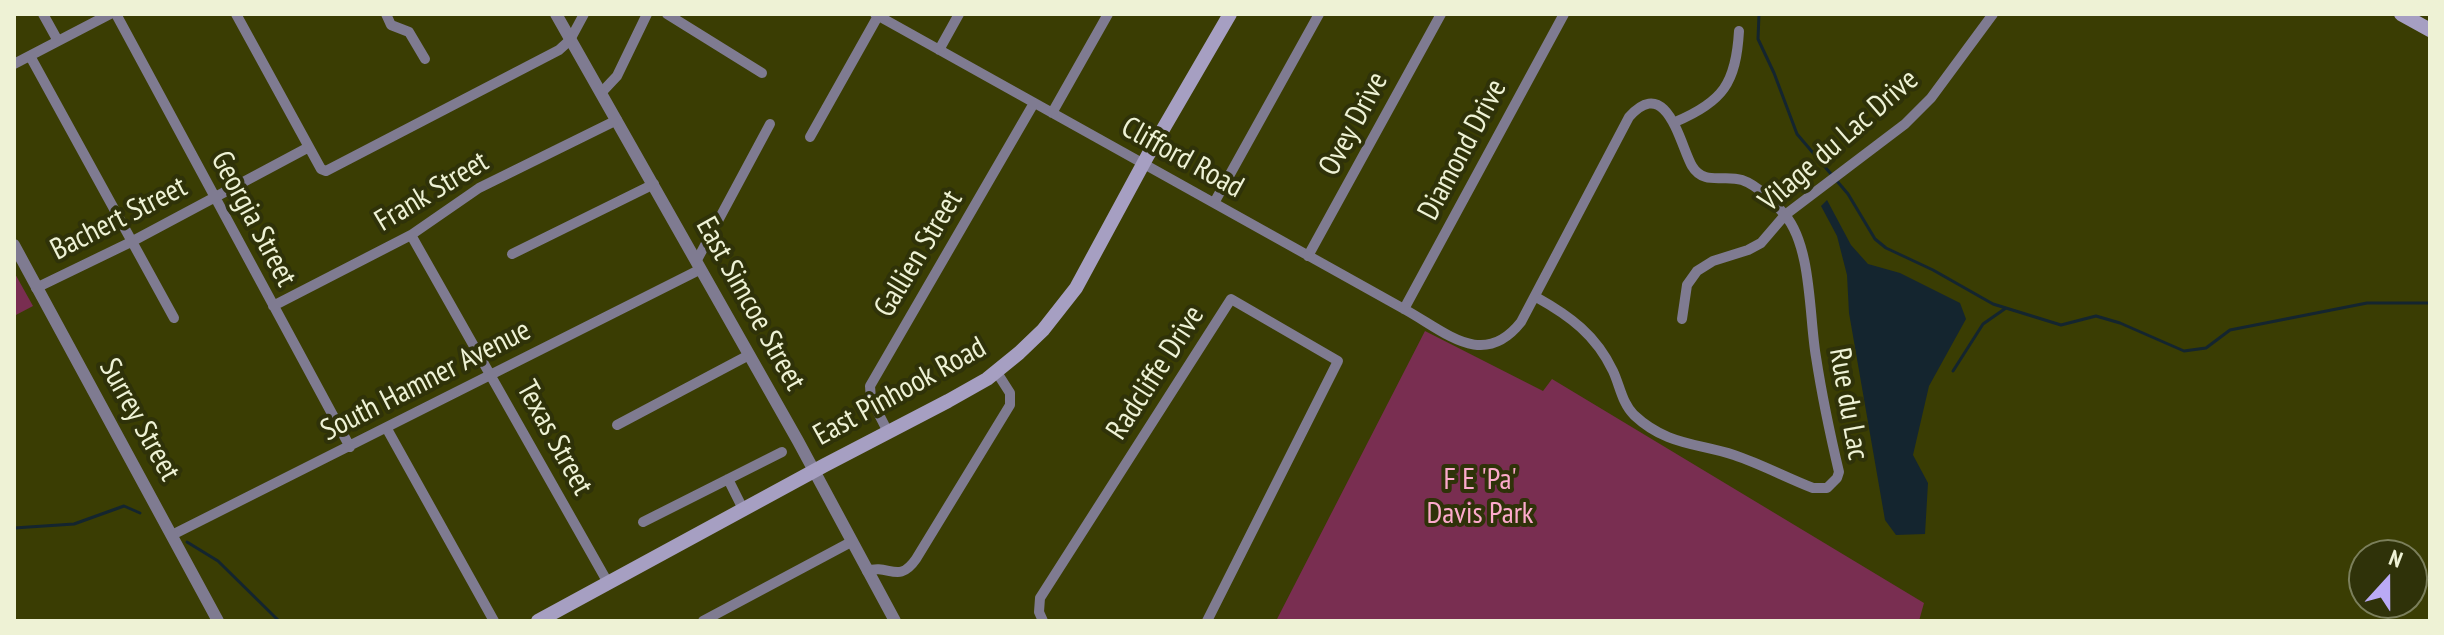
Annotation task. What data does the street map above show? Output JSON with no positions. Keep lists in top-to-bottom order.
{
  "streets": {
    "main road": ["East Pinhook Road"],
    "street": [
      "Ovey Drive",
      "Vilage du Lac Drive",
      "Diamond Drive",
      "Clifford Road",
      "Frank Street",
      "Bachert Street",
      "Georgia Street",
      "Gallien Street",
      "East Simcoe Street",
      "Radcliffe Drive",
      "South Hamner Avenue",
      "Rue du Lac",
      "Surrey Street",
      "Texas Street"
    ]
  },
  "crossings": [
    ["Ovey Drive", "Clifford Road"],
    ["Vilage du Lac Drive", "Rue du Lac"],
    ["Diamond Drive", "Clifford Road"],
    ["Clifford Road", "Gallien Street"],
    ["Clifford Road", "East Pinhook Road"],
    ["Clifford Road", "Rue du Lac"],
    ["Frank Street", "Georgia Street"],
    ["Frank Street", "East Simcoe Street"],
    ["Frank Street", "Texas Street"],
    ["Bachert Street", "Georgia Street"],
    ["Bachert Street", "Surrey Street"],
    ["Georgia Street", "South Hamner Avenue"],
    ["Gallien Street", "East Pinhook Road"],
    ["East Simcoe Street", "South Hamner Avenue"],
    ["East Simcoe Street", "East Pinhook Road"],
    ["South Hamner Avenue", "Surrey Street"],
    ["South Hamner Avenue", "Texas Street"],
    ["East Pinhook Road", "Texas Street"]
  ],
  "parks": ["F E 'Pa' Davis Park"],
  "north": "top"
}
